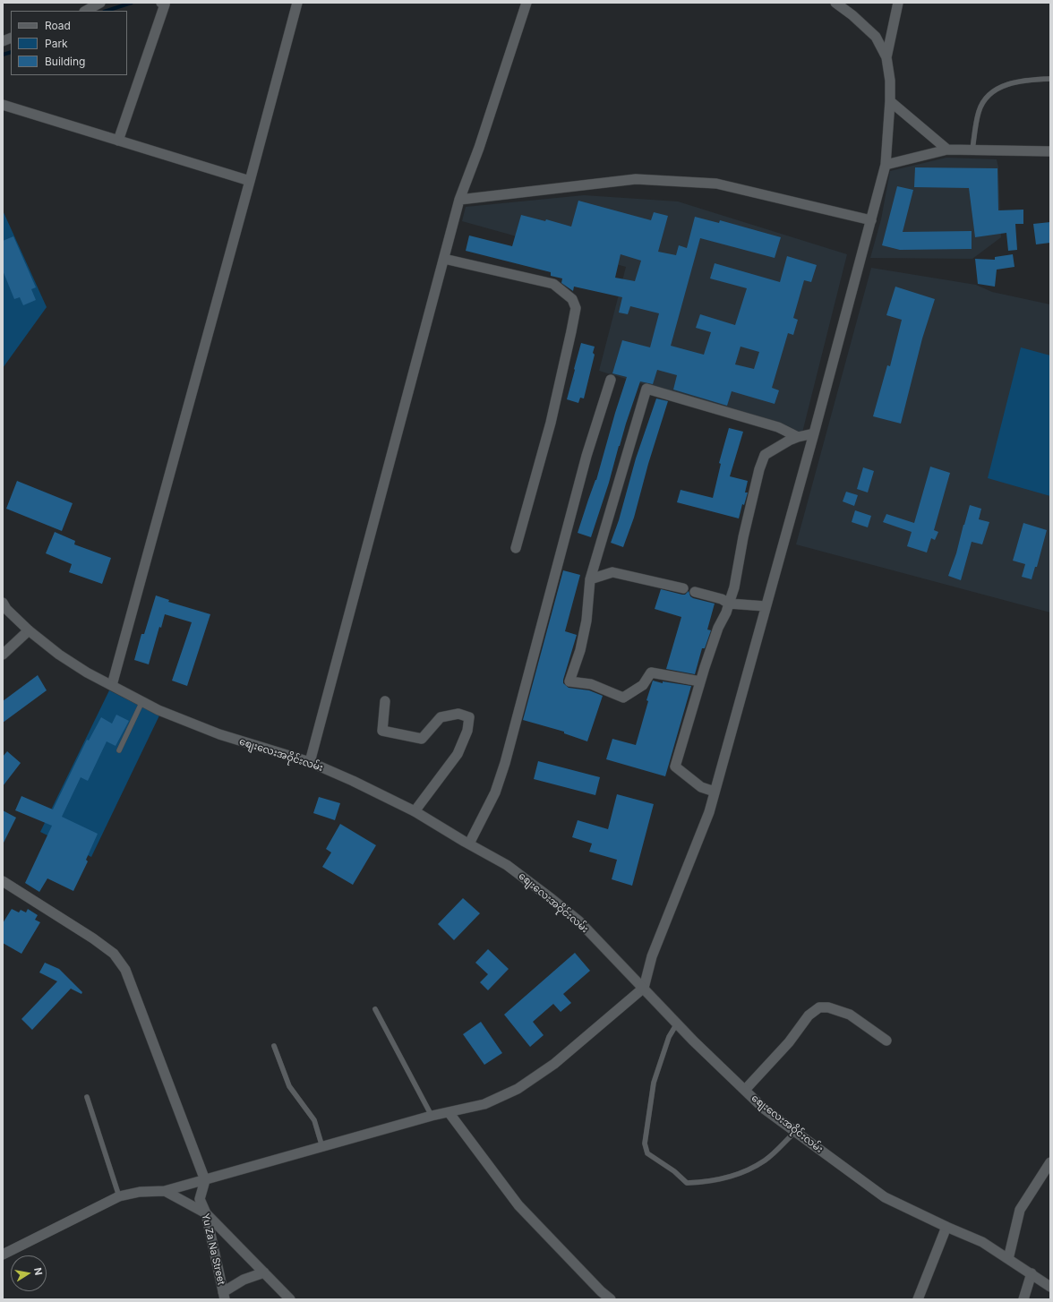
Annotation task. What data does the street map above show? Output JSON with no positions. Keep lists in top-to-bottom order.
{
  "streets": {
    "street": ["စျေးလေးအဝိုင်းလမ်း", "Yu Za Na Street"]
  },
  "legend": ["Road", "Park", "Building"],
  "north": "right"
}
